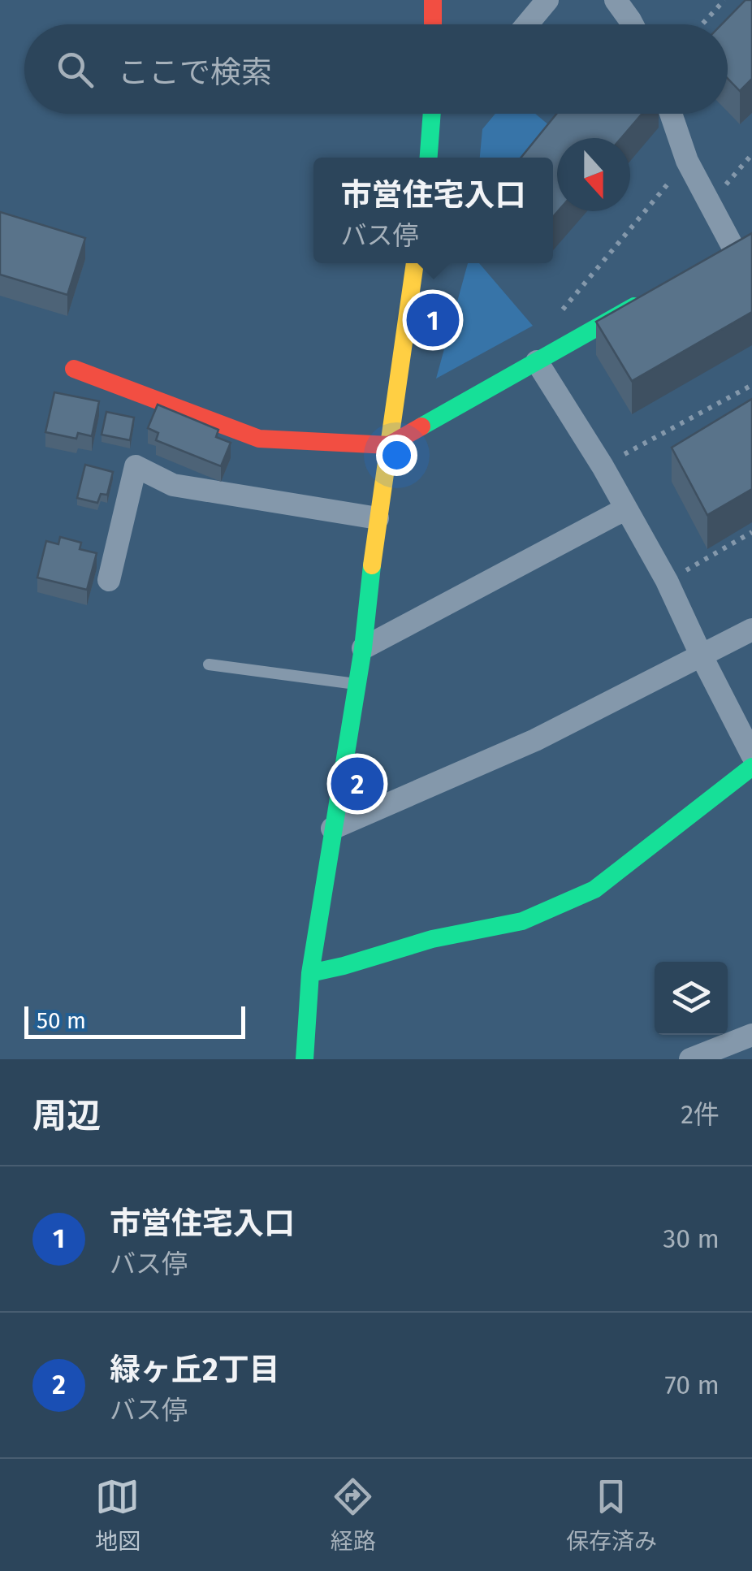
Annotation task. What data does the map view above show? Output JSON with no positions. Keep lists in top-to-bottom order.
{
  "scale_bar": "50 m",
  "north": "bottom",
  "page": {
    "search": "ここで検索",
    "popup": ["市営住宅入口", "バス停"],
    "pins": ["1", "2"],
    "scale": "50 m",
    "heading": ["周辺", "2件"],
    "list": [
      {
        "mark": "1",
        "name": "市営住宅入口",
        "note": "バス停",
        "value": "30 m"
      },
      {
        "mark": "2",
        "name": "緑ヶ丘2丁目",
        "note": "バス停",
        "value": "70 m"
      }
    ],
    "nav": ["地図", "経路", "保存済み"]
  }
}
